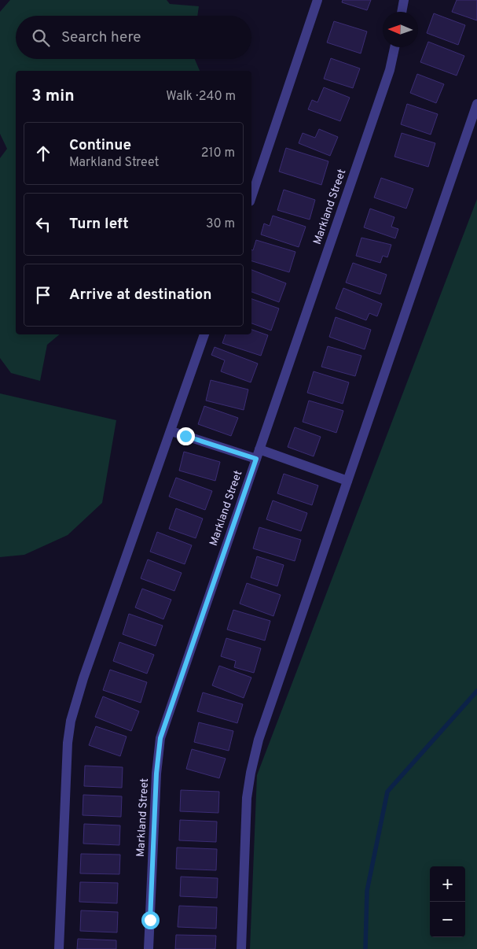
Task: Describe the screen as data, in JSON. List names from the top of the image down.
{
  "streets": {
    "street": ["Markland Street"]
  },
  "north": "left",
  "page": {
    "search": "Search here",
    "heading": ["3 min", "Walk · 240 m"],
    "list": [
      ["Continue", "Markland Street", "210 m"],
      ["Turn left", "30 m"],
      "Arrive at destination"
    ],
    "map_buttons": ["+", "−"]
  }
}
